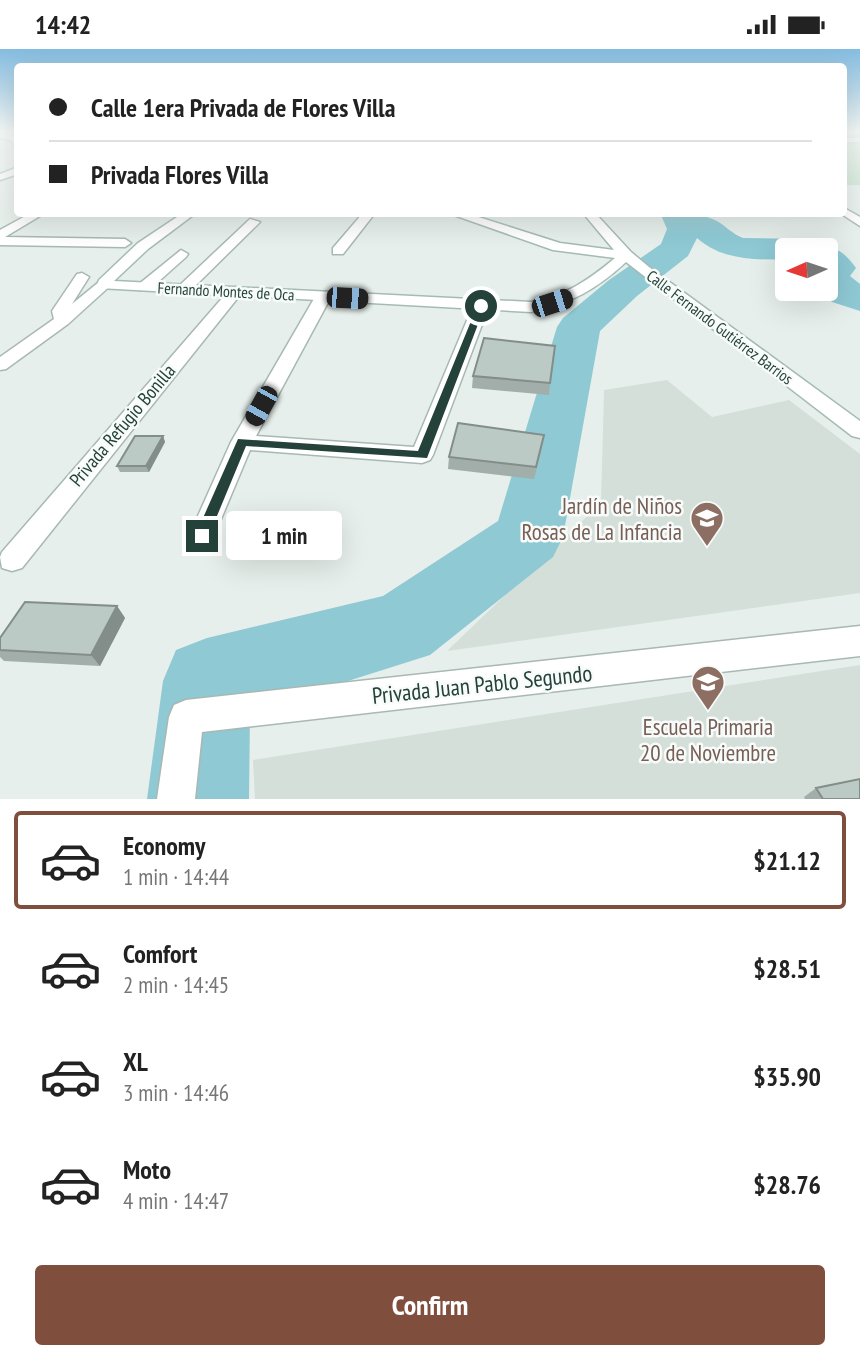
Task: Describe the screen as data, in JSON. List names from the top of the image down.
{
  "streets": {
    "street": [
      "Fernando Montes de Oca",
      "Calle Fernando Gutiérrez Barrios",
      "Privada Refugio Bonilla",
      "Privada Juan Pablo Segundo"
    ]
  },
  "crossings": [
    ["Fernando Montes de Oca", "Calle Fernando Gutiérrez Barrios"],
    ["Fernando Montes de Oca", "Privada Refugio Bonilla"]
  ],
  "places": {
    "school or university": ["Jardín de Niños Rosas de La Infancia", "Escuela Primaria 20 de Noviembre"]
  },
  "north": "left",
  "page": {
    "status": "14:42",
    "banner": ["Calle 1era Privada de Flores Villa", "Privada Flores Villa"],
    "bubble": "1 min",
    "list": [
      {
        "name": "Economy",
        "note": "1 min · 14:44",
        "value": "$21.12"
      },
      {
        "name": "Comfort",
        "note": "2 min · 14:45",
        "value": "$28.51"
      },
      {
        "name": "XL",
        "note": "3 min · 14:46",
        "value": "$35.90"
      },
      {
        "name": "Moto",
        "note": "4 min · 14:47",
        "value": "$28.76"
      }
    ],
    "buttons": "Confirm"
  }
}
